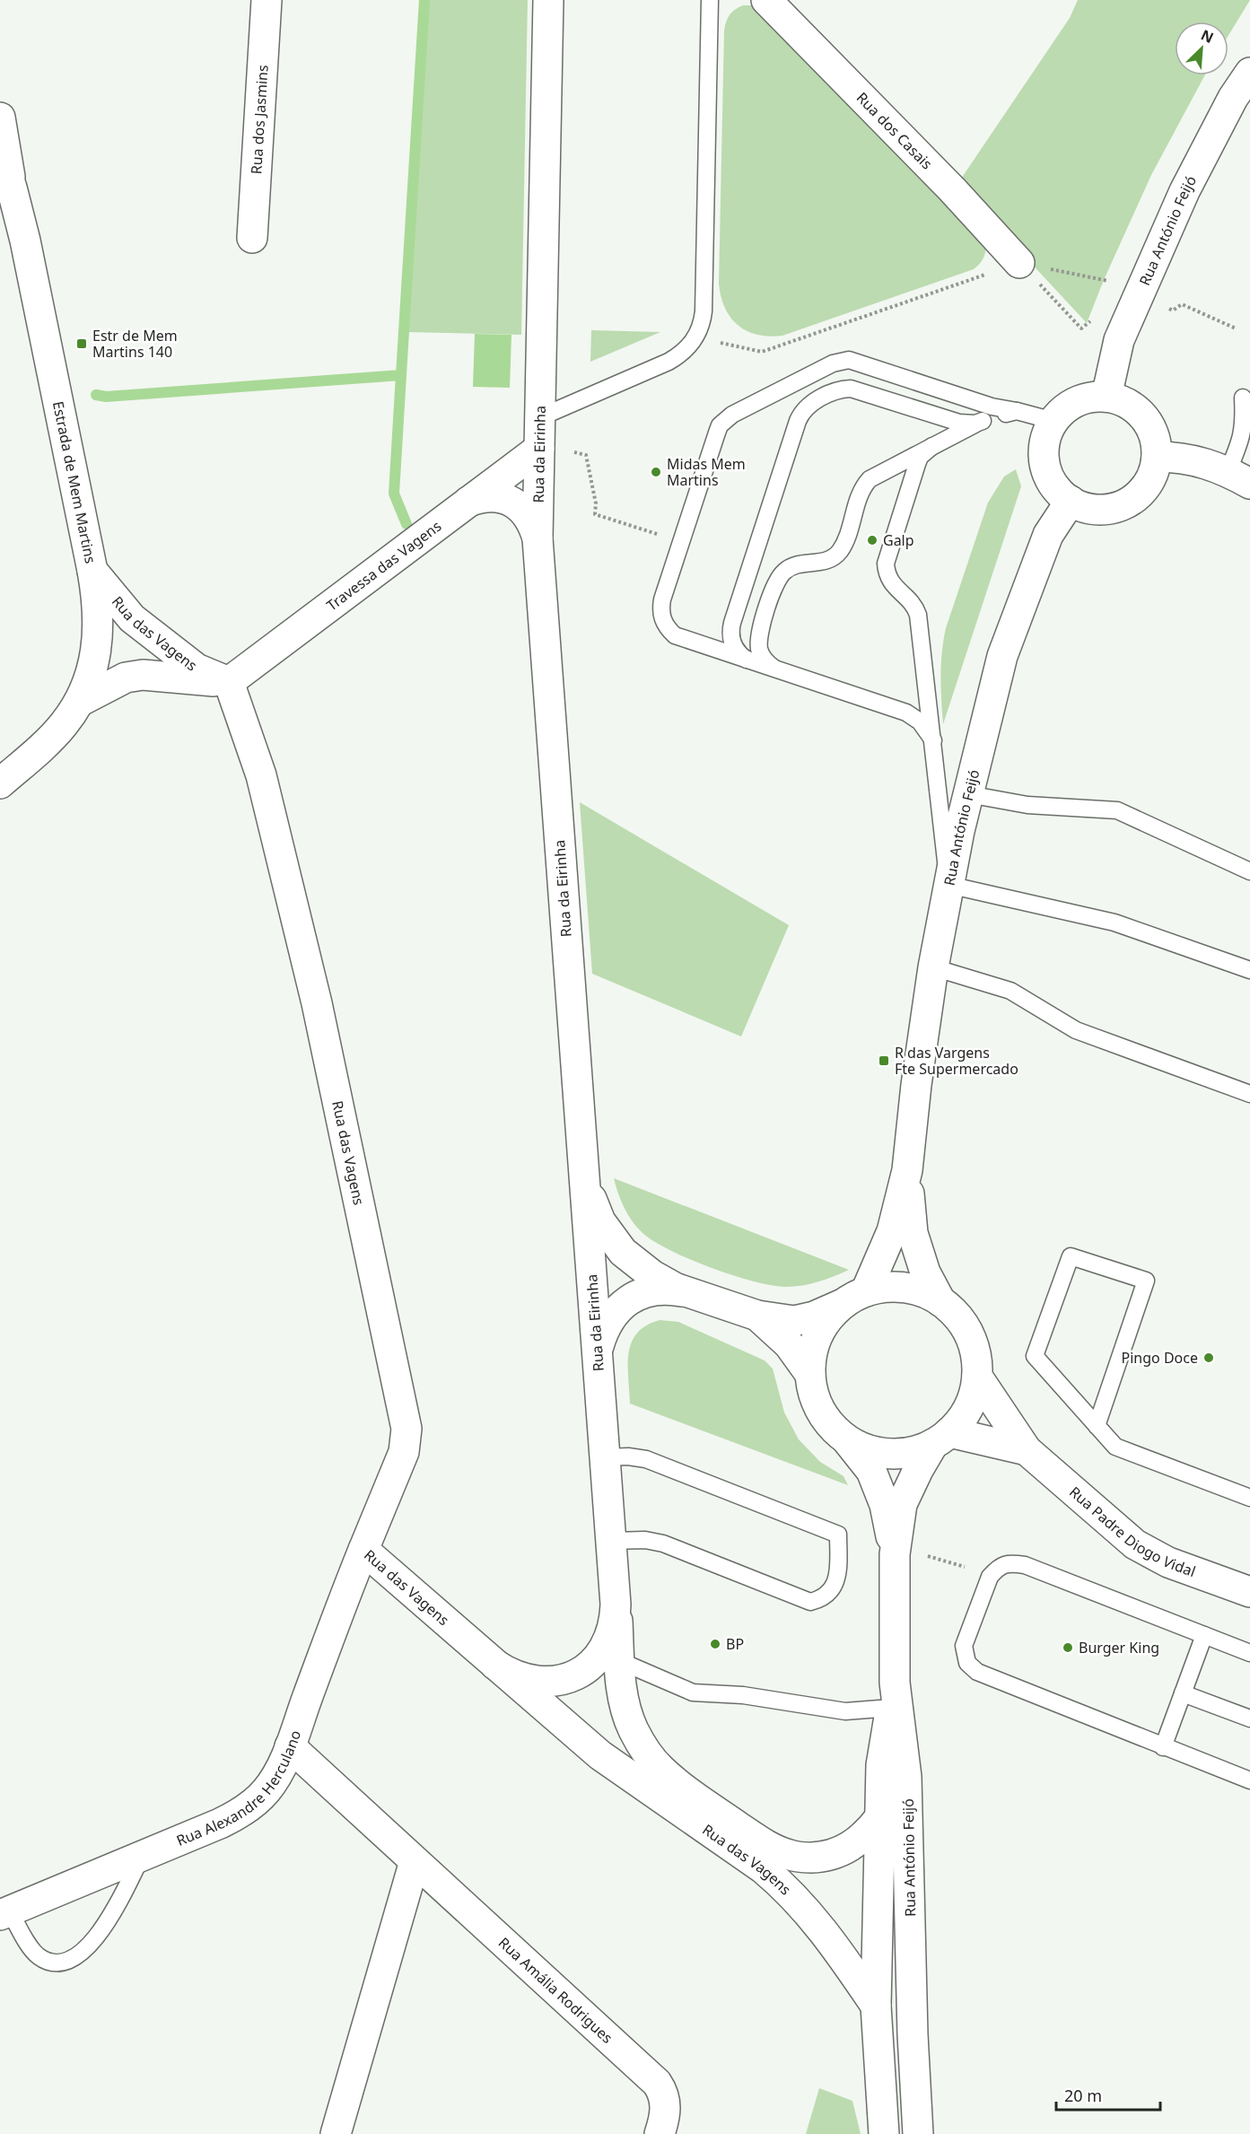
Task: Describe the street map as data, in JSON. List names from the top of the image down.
{
  "streets": {
    "street": [
      "Rua dos Jasmins",
      "Rua dos Casais",
      "Rua António Feijó",
      "Rua da Eirinha",
      "Estrada de Mem Martins",
      "Travessa das Vagens",
      "Rua das Vagens",
      "Rua Padre Diogo Vidal",
      "Rua Alexandre Herculano",
      "Rua Amália Rodrigues"
    ]
  },
  "crossings": [
    ["Rua António Feijó", "Rua das Vagens"],
    ["Rua António Feijó", "Rua Padre Diogo Vidal"],
    ["Rua da Eirinha", "Travessa das Vagens"],
    ["Rua da Eirinha", "Rua das Vagens"],
    ["Estrada de Mem Martins", "Rua das Vagens"],
    ["Travessa das Vagens", "Rua das Vagens"],
    ["Rua das Vagens", "Rua Alexandre Herculano"],
    ["Rua Alexandre Herculano", "Rua Amália Rodrigues"]
  ],
  "places": {
    "transit": ["Estr de Mem Martins 140", "R das Vargens Fte Supermercado"],
    "other": [
      "Midas Mem Martins",
      "Galp",
      "Pingo Doce",
      "BP",
      "Burger King"
    ]
  },
  "scale_bar": "20 m",
  "north": "top right"
}
